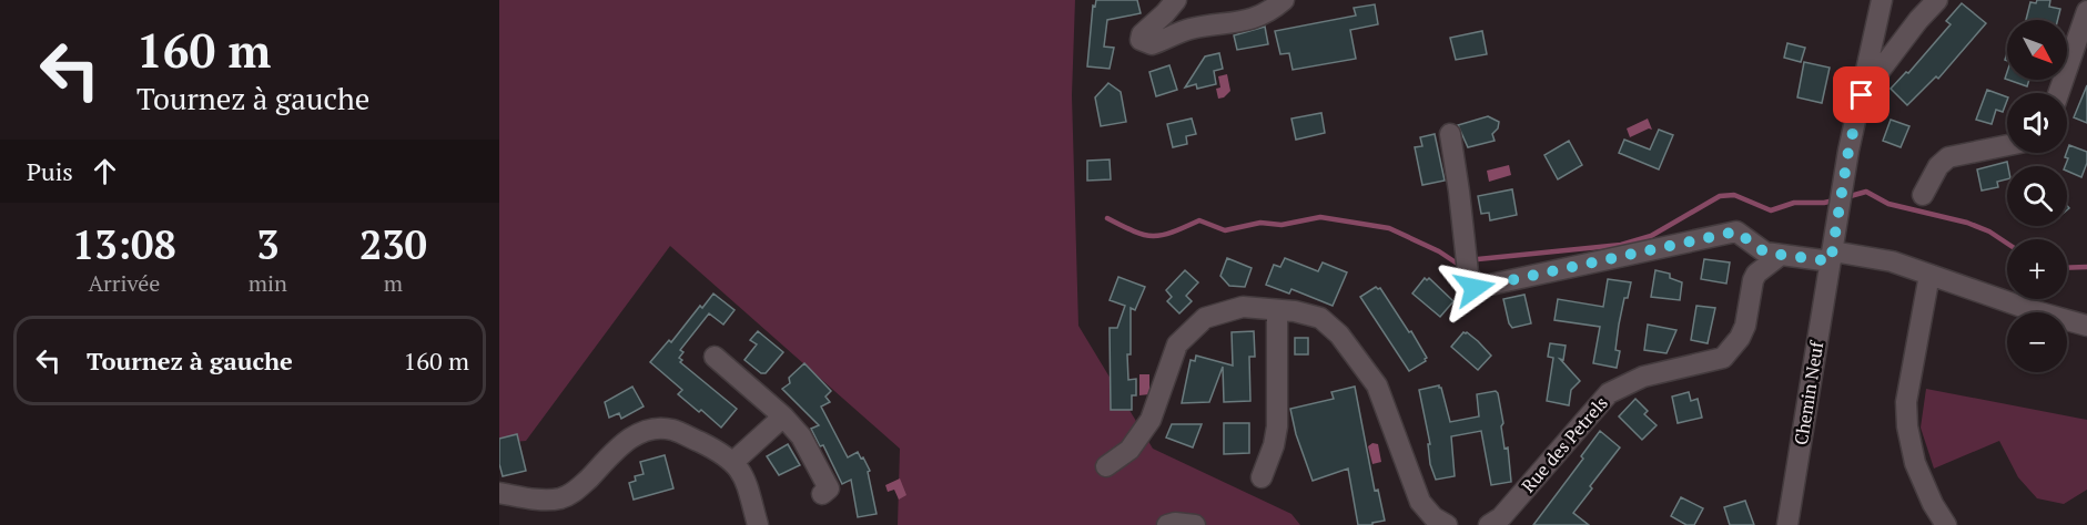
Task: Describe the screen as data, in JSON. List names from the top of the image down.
{
  "streets": {
    "street": ["Chemin Neuf", "Rue des Petrels"]
  },
  "north": "bottom right",
  "page": {
    "turn": ["160 m", "Tournez à gauche"],
    "map_buttons": ["+", "−"],
    "then": "Puis",
    "eta": [
      "13:08",
      "Arrivée",
      "3",
      "min",
      "230",
      "m"
    ],
    "list": [
      {
        "name": "Tournez à gauche",
        "value": "160 m"
      }
    ]
  }
}
